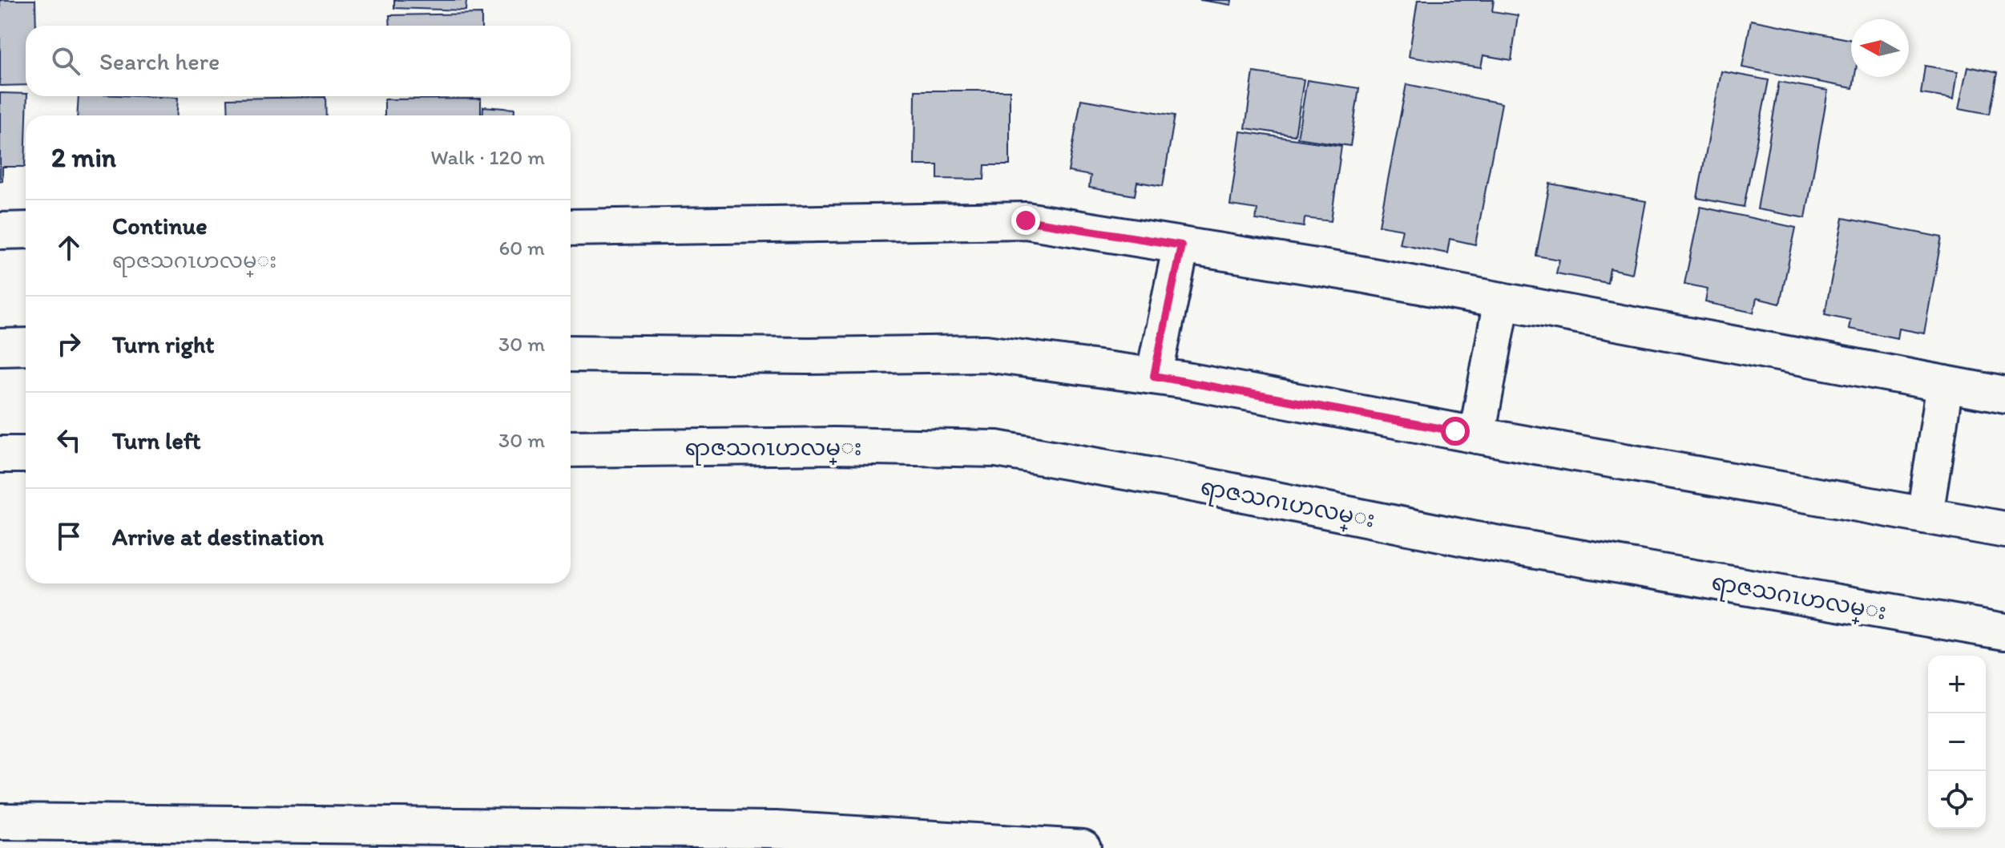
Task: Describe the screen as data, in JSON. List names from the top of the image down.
{
  "streets": {
    "street": ["ရာဇသဂၤဟလမ္း"]
  },
  "north": "left",
  "page": {
    "search": "Search here",
    "heading": ["2 min", "Walk · 120 m"],
    "list": [
      ["Continue", "ရာဇသဂၤဟလမ္း", "60 m"],
      ["Turn right", "30 m"],
      ["Turn left", "30 m"],
      "Arrive at destination"
    ],
    "map_buttons": ["+", "−"]
  }
}
